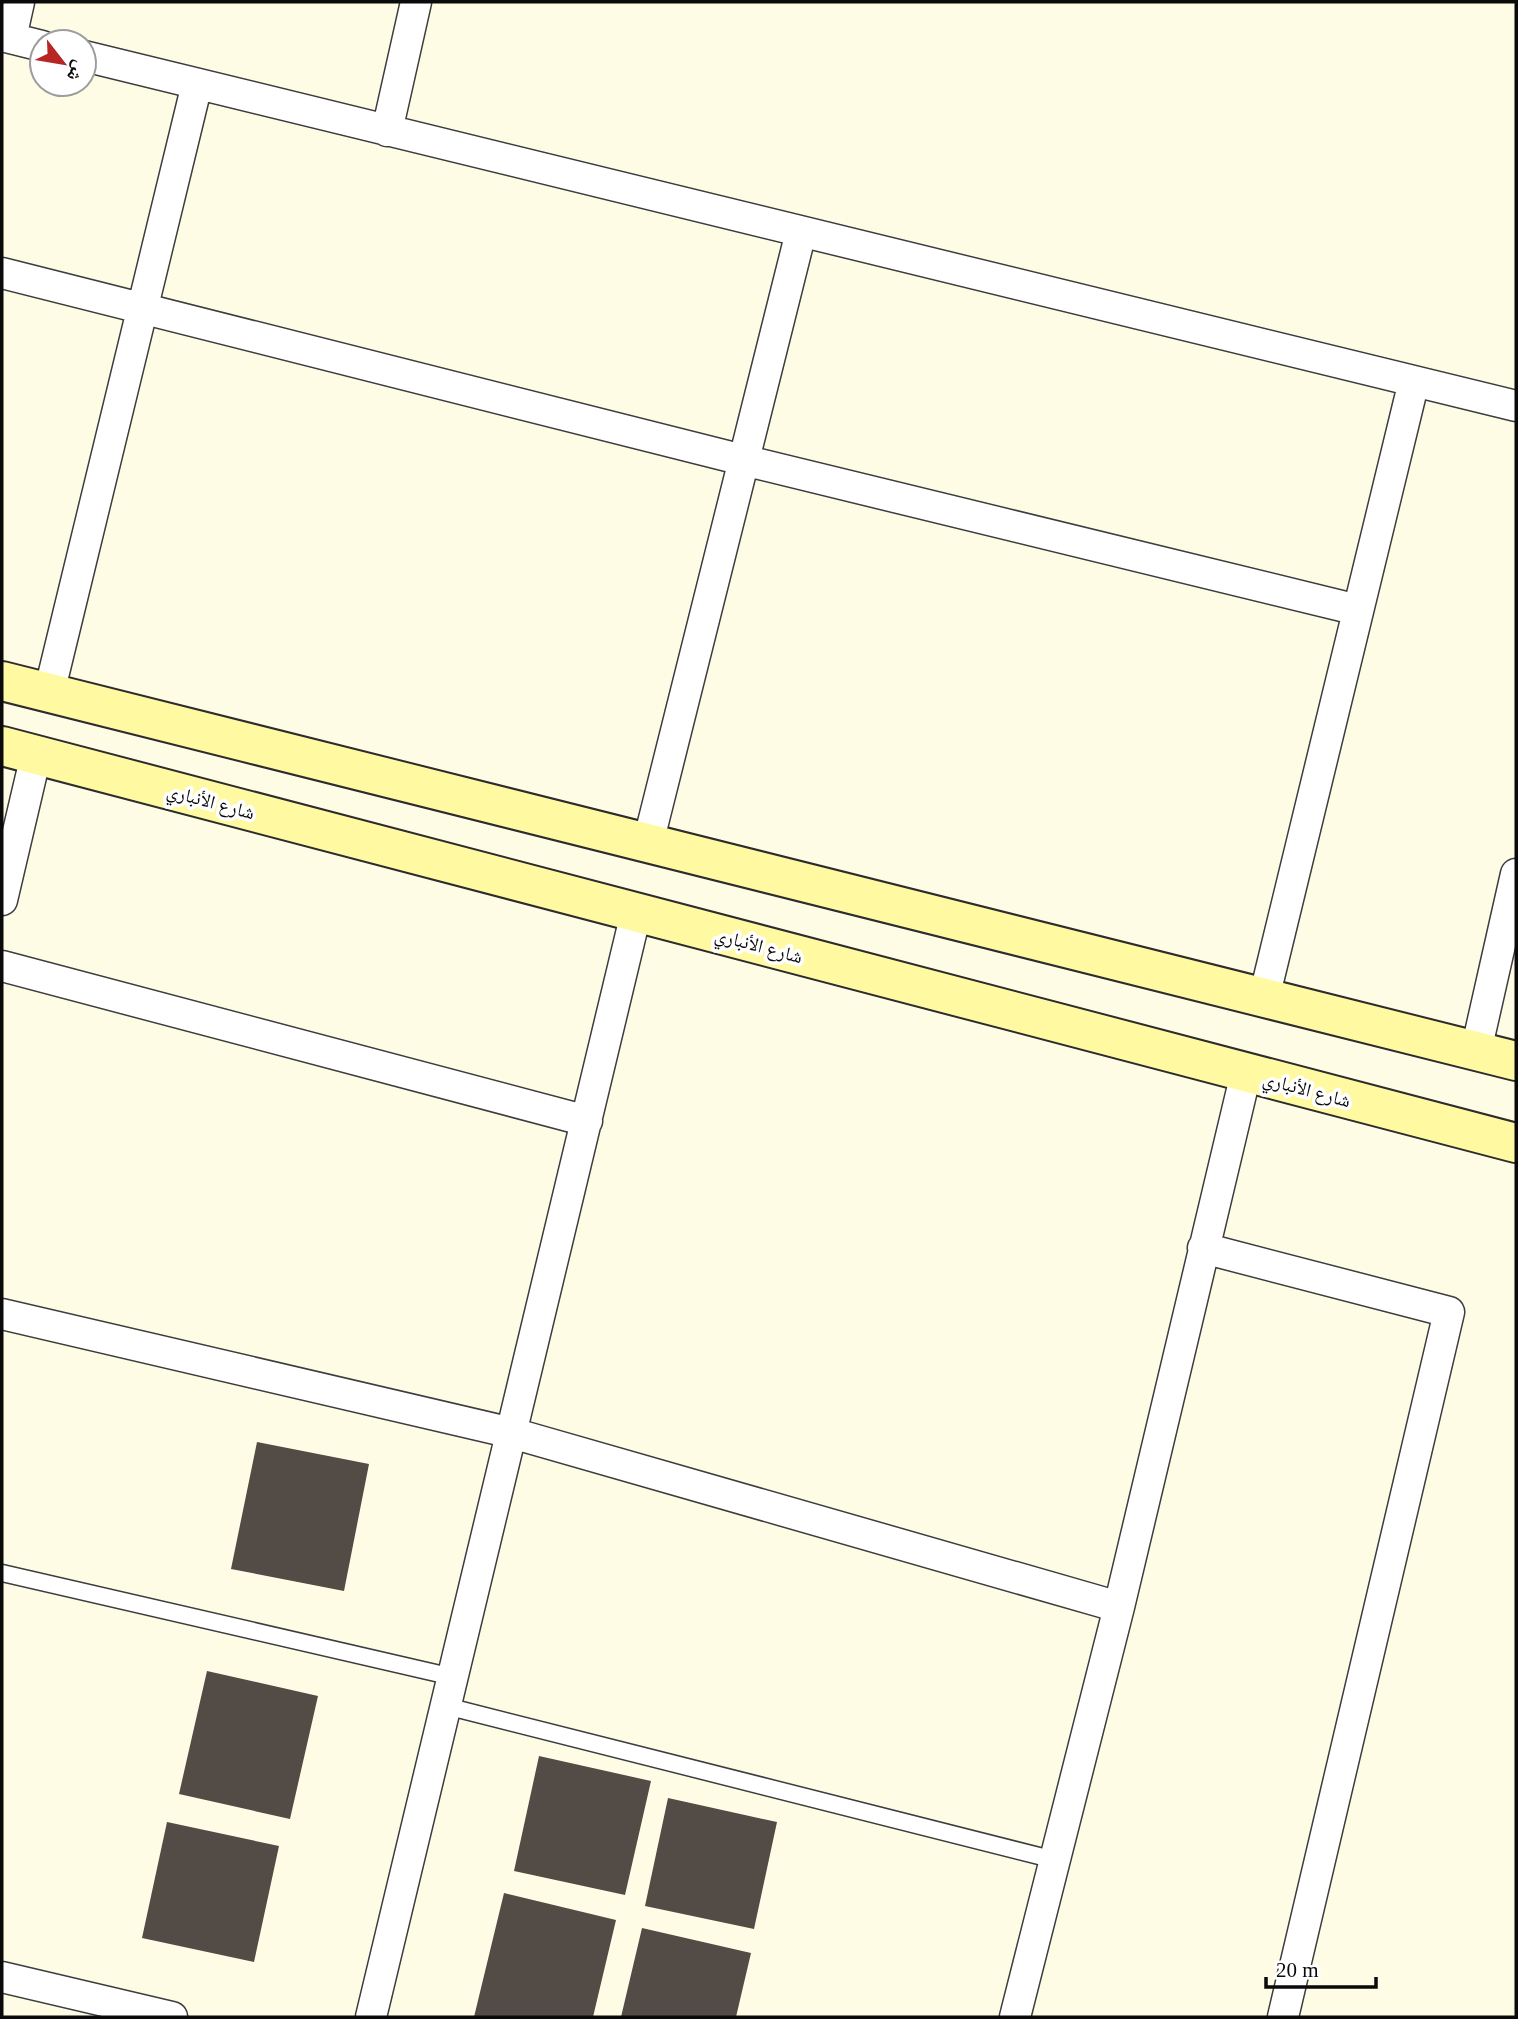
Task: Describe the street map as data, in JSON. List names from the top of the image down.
{
  "streets": {
    "street": ["شارع الأنباري"]
  },
  "scale_bar": "20 m",
  "north": "bottom right"
}
